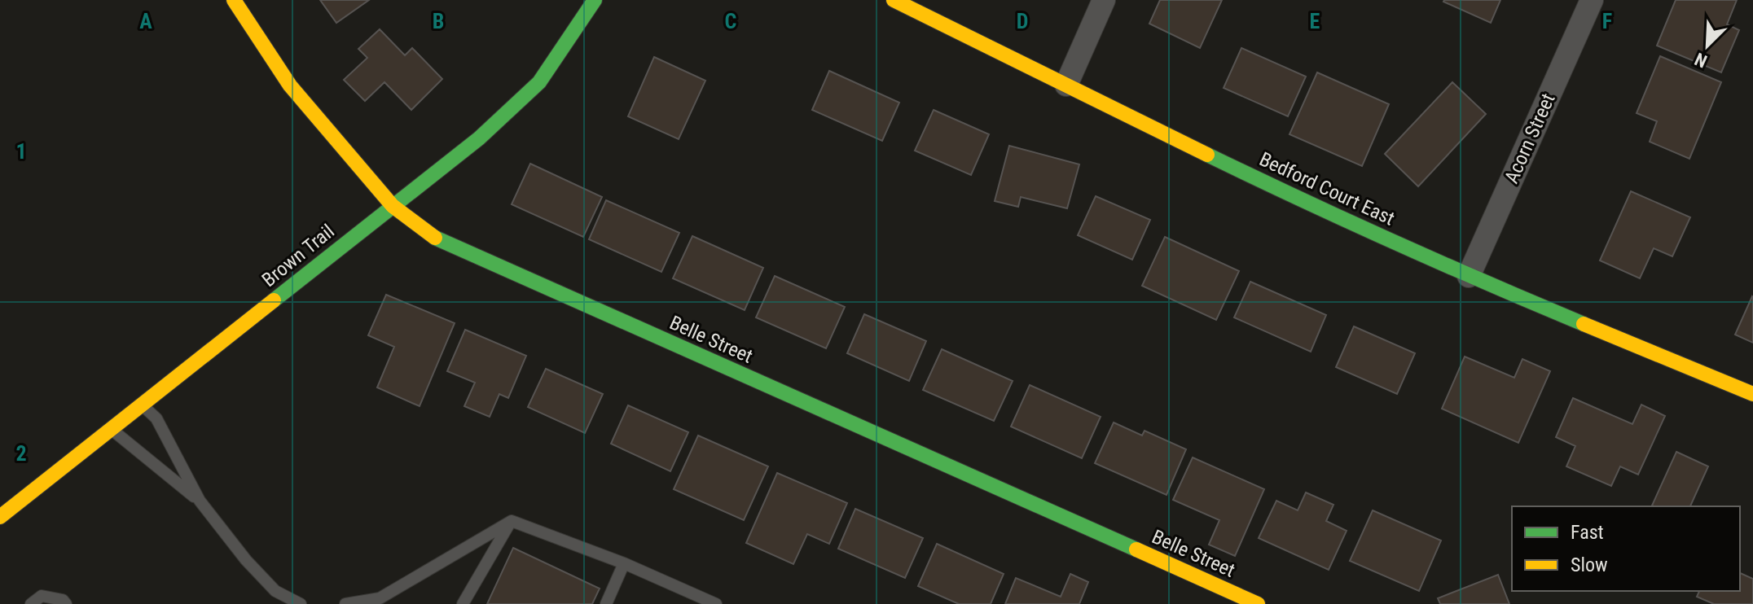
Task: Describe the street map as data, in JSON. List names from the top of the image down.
{
  "streets": {
    "street": [
      "Acorn Street",
      "Bedford Court East",
      "Brown Trail",
      "Belle Street"
    ]
  },
  "crossings": [
    ["Acorn Street", "Bedford Court East"],
    ["Brown Trail", "Belle Street"]
  ],
  "legend": ["Fast", "Slow"],
  "north": "bottom left",
  "grid": {
    "columns": [
      "A",
      "B",
      "C",
      "D",
      "E",
      "F"
    ],
    "rows": ["1", "2"]
  }
}
